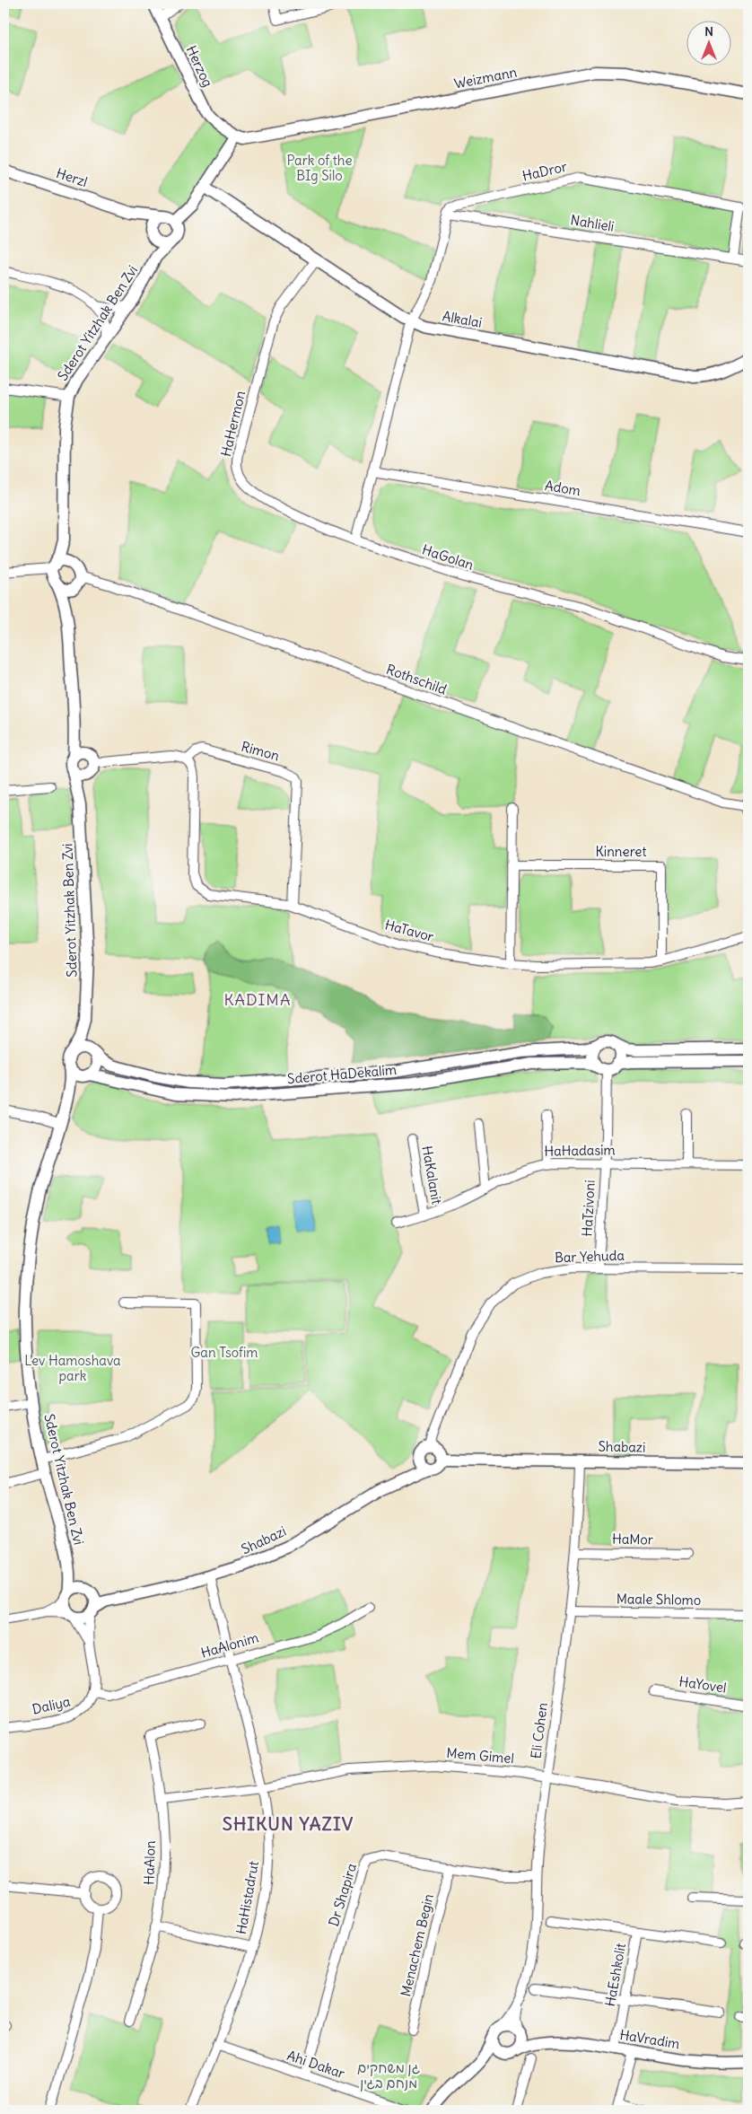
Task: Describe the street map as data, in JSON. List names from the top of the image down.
{
  "streets": {
    "street": [
      "Herzog",
      "Weizmann",
      "HaDror",
      "Herzl",
      "Nahlieli",
      "Alkalai",
      "Sderot Yitzhak Ben Zvi",
      "HaHermon",
      "Adom",
      "HaGolan",
      "Rothschild",
      "Rimon",
      "Kinneret",
      "HaTavor",
      "Sderot HaDekalim",
      "HaHadasim",
      "HaKalanit",
      "HaTzivoni",
      "Bar Yehuda",
      "Shabazi",
      "HaMor",
      "Maale Shlomo",
      "HaAlonim",
      "HaYovel",
      "Daliya",
      "Eli Cohen",
      "Mem Gimel",
      "HaAlon",
      "Dr Shapira",
      "HaHistadrut",
      "Menachem Begin",
      "HaEshkolit",
      "HaVradim",
      "Ahi Dakar"
    ]
  },
  "crossings": [
    ["Herzog", "Weizmann"],
    ["HaDror", "Nahlieli"],
    ["Herzl", "Sderot Yitzhak Ben Zvi"],
    ["Alkalai", "HaHermon"],
    ["Sderot Yitzhak Ben Zvi", "Rothschild"],
    ["Sderot Yitzhak Ben Zvi", "Sderot HaDekalim"],
    ["Sderot Yitzhak Ben Zvi", "Shabazi"],
    ["HaHermon", "HaGolan"],
    ["Rimon", "HaTavor"],
    ["Kinneret", "HaTavor"],
    ["Sderot HaDekalim", "HaTzivoni"],
    ["HaHadasim", "HaKalanit"],
    ["HaHadasim", "HaTzivoni"],
    ["HaTzivoni", "Bar Yehuda"],
    ["Bar Yehuda", "Shabazi"],
    ["Shabazi", "Eli Cohen"],
    ["Shabazi", "HaHistadrut"],
    ["HaMor", "Eli Cohen"],
    ["Maale Shlomo", "Eli Cohen"],
    ["HaAlonim", "Daliya"],
    ["HaAlonim", "HaHistadrut"],
    ["Eli Cohen", "Mem Gimel"],
    ["Eli Cohen", "Dr Shapira"],
    ["Eli Cohen", "HaVradim"],
    ["Mem Gimel", "HaHistadrut"],
    ["Dr Shapira", "Menachem Begin"],
    ["Dr Shapira", "Ahi Dakar"],
    ["HaHistadrut", "Ahi Dakar"],
    ["HaEshkolit", "HaVradim"]
  ],
  "districts": ["KADIMA", "SHIKUN YAZIV"],
  "parks": [
    "Park of the BIg Silo",
    "Gan Tsofim",
    "Lev Hamoshava park",
    "גן משחקים מנחם בגין"
  ],
  "north": "top"
}
